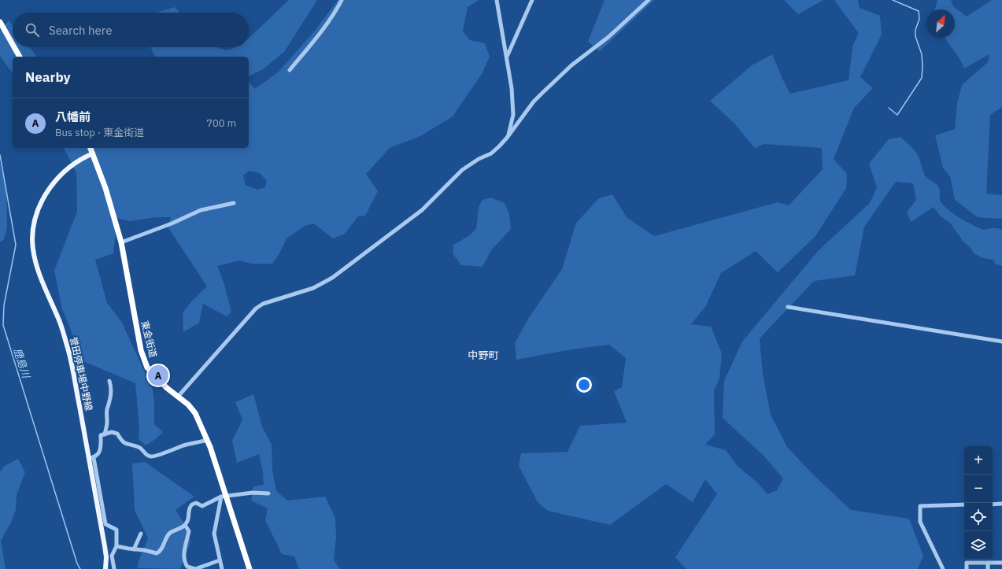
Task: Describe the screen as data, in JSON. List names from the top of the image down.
{
  "streets": {
    "highway": ["東金街道"],
    "main road": ["誉田停車場中野線"]
  },
  "crossings": [
    ["東金街道", "誉田停車場中野線"]
  ],
  "districts": ["中野町"],
  "water": ["鹿島川"],
  "north": "top right",
  "page": {
    "search": "Search here",
    "heading": "Nearby",
    "list": [
      {
        "mark": "A",
        "name": "八幡前",
        "note": "Bus stop · 東金街道",
        "value": "700 m"
      }
    ],
    "pins": "A",
    "map_buttons": ["+", "−"]
  }
}
